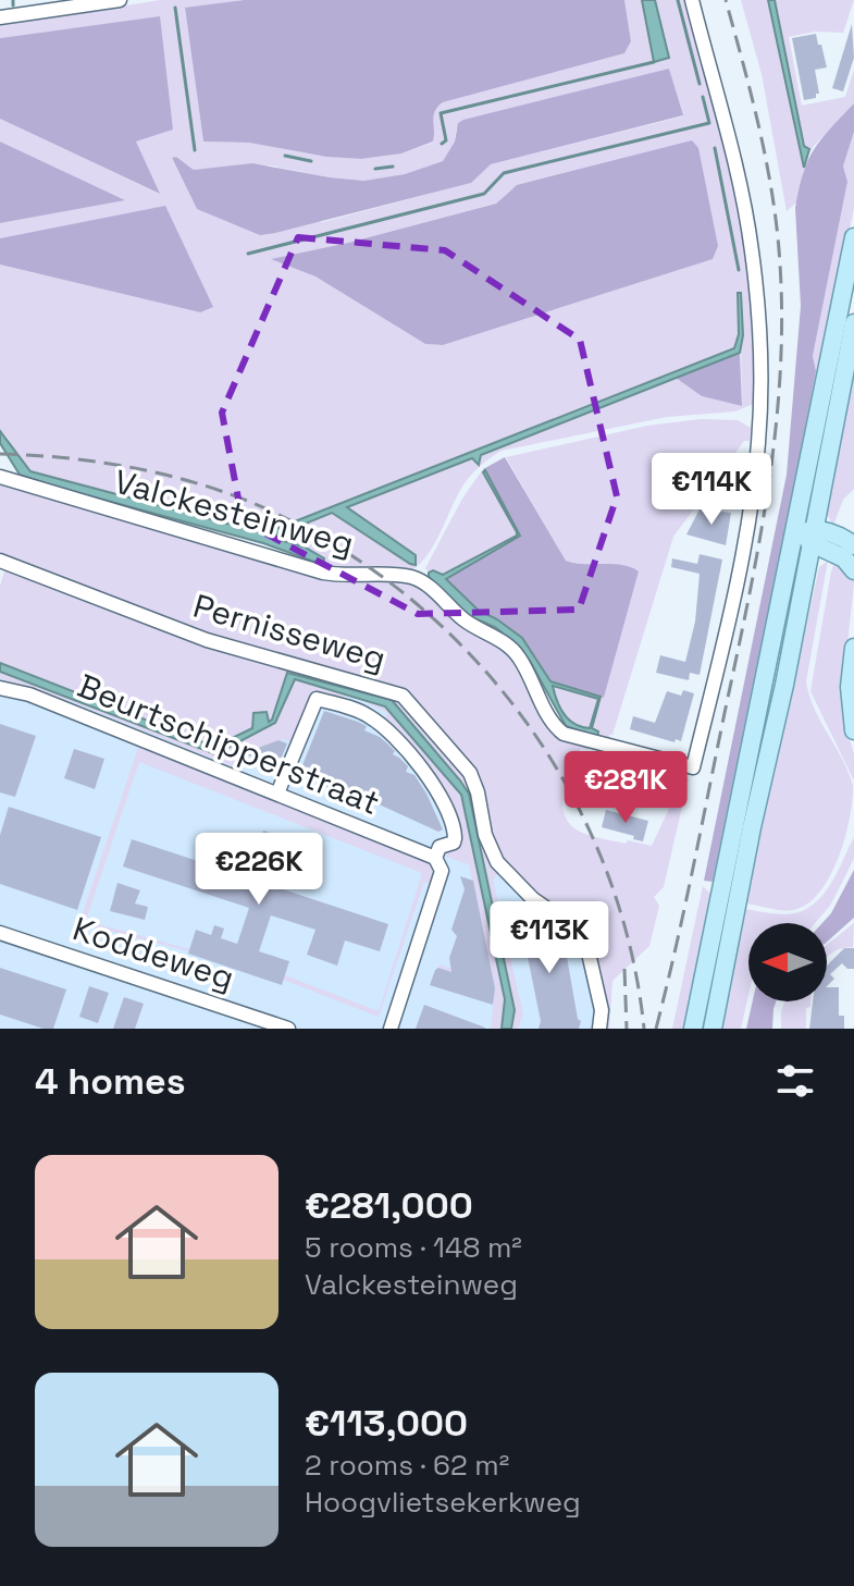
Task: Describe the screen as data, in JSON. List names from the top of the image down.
{
  "streets": {
    "street": [
      "Valckesteinweg",
      "Pernisseweg",
      "Beurtschipperstraat",
      "Koddeweg"
    ]
  },
  "north": "left",
  "page": {
    "price": [
      "€114K",
      "€281K",
      "€226K",
      "€113K"
    ],
    "heading": "4 homes",
    "list": [
      {
        "name": "€281,000",
        "note": "5 rooms · 148 m² · Valckesteinweg"
      },
      {
        "name": "€113,000",
        "note": "2 rooms · 62 m² · Hoogvlietsekerkweg"
      }
    ]
  }
}
